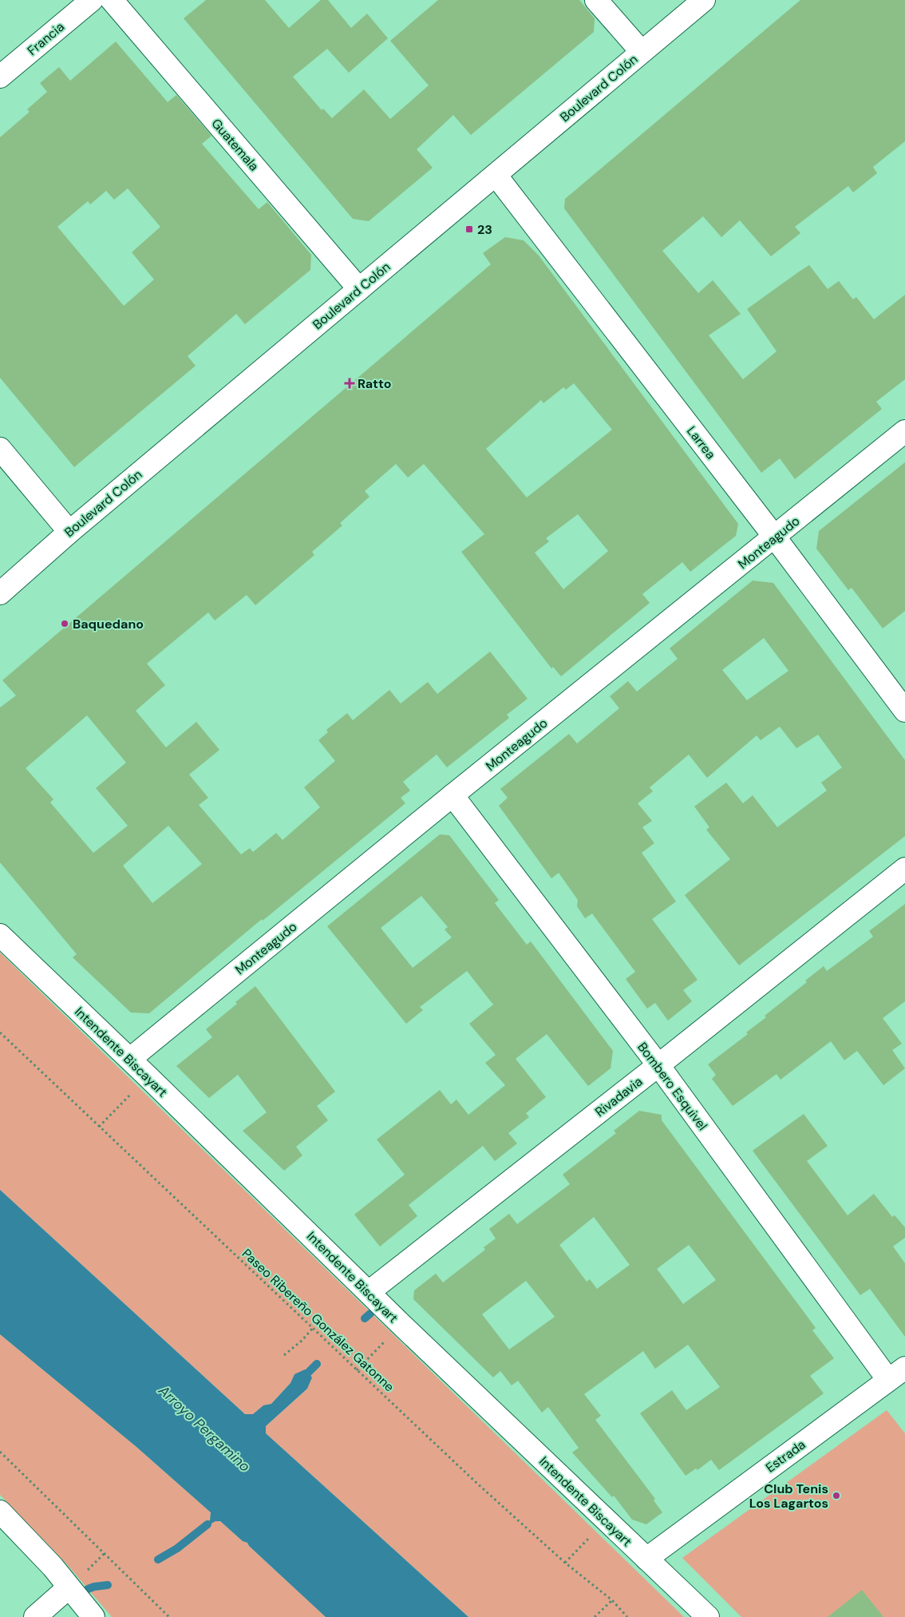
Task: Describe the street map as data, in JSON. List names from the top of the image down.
{
  "streets": {
    "street": [
      "Francia",
      "Boulevard Colón",
      "Guatemala",
      "Larrea",
      "Monteagudo",
      "Intendente Biscayart",
      "Bombero Esquivel",
      "Rivadavia",
      "Estrada"
    ],
    "path": ["Paseo Ribereño González Gatonne"]
  },
  "crossings": [
    ["Boulevard Colón", "Guatemala"],
    ["Boulevard Colón", "Larrea"],
    ["Larrea", "Monteagudo"],
    ["Monteagudo", "Intendente Biscayart"],
    ["Monteagudo", "Bombero Esquivel"],
    ["Intendente Biscayart", "Rivadavia"],
    ["Intendente Biscayart", "Estrada"],
    ["Bombero Esquivel", "Rivadavia"],
    ["Bombero Esquivel", "Estrada"]
  ],
  "water": ["Arroyo Pergamino"],
  "places": {
    "transit": ["23"],
    "health": ["Ratto"],
    "other": ["Baquedano", "Club Tenis Los Lagartos"]
  }
}
